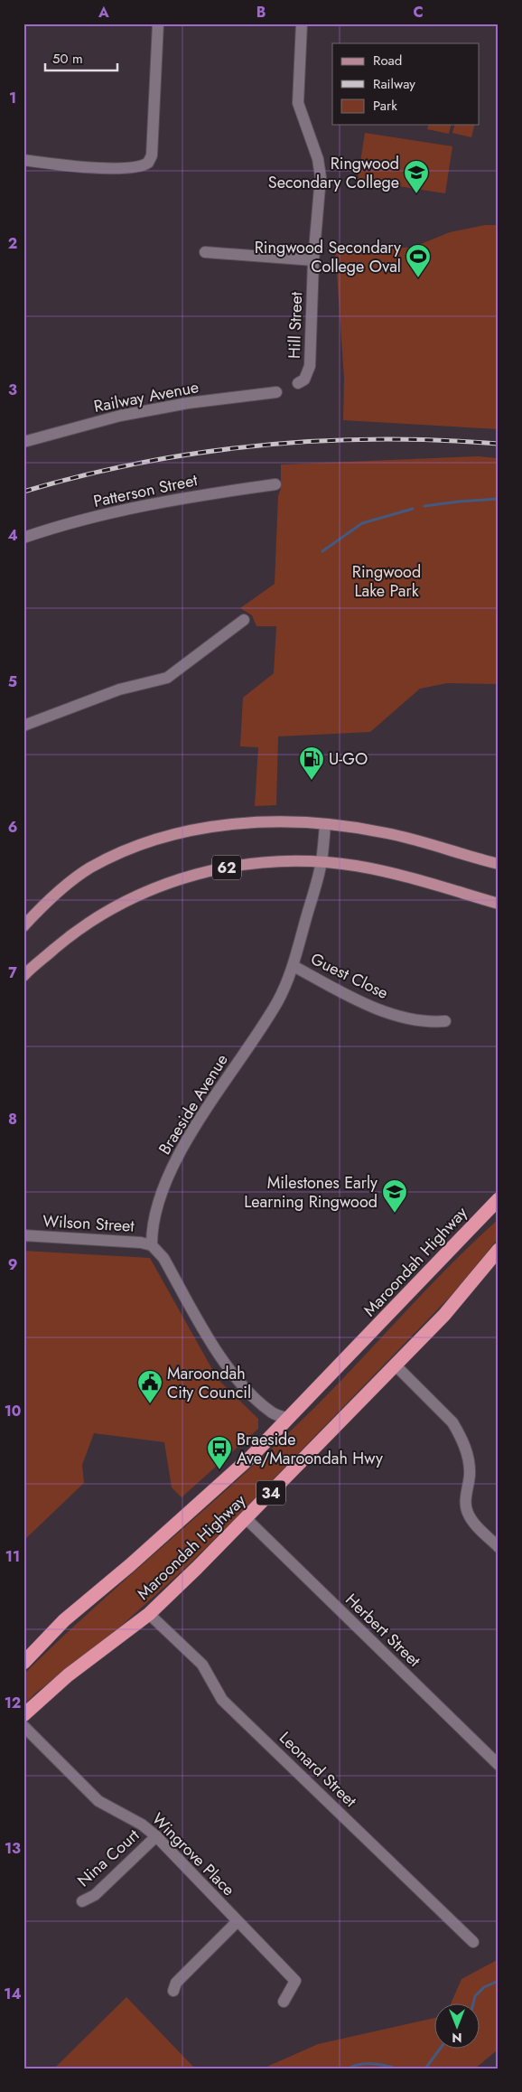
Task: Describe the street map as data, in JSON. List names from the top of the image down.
{
  "streets": {
    "highway": ["Maroondah Highway", "34"],
    "main road": ["62"],
    "street": [
      "Hill Street",
      "Railway Avenue",
      "Patterson Street",
      "Guest Close",
      "Braeside Avenue",
      "Wilson Street",
      "Herbert Street",
      "Leonard Street",
      "Wingrove Place",
      "Nina Court"
    ]
  },
  "crossings": [
    ["62", "Braeside Avenue"],
    ["Guest Close", "Braeside Avenue"],
    ["Braeside Avenue", "Wilson Street"],
    ["Maroondah Highway", "Herbert Street"],
    ["Maroondah Highway", "Leonard Street"],
    ["Wingrove Place", "Nina Court"]
  ],
  "parks": ["Ringwood Lake Park"],
  "places": {
    "school or university": ["Ringwood Secondary College", "Milestones Early Learning Ringwood"],
    "sports": ["Ringwood Secondary College Oval"],
    "fuel station": ["U-GO"],
    "public building": ["Maroondah City Council"],
    "bus stop": ["Braeside Ave/Maroondah Hwy"]
  },
  "legend": ["Road", "Railway", "Park"],
  "scale_bar": "50 m",
  "north": "bottom",
  "grid": {
    "columns": ["A", "B", "C"],
    "rows": [
      "1",
      "2",
      "3",
      "4",
      "5",
      "6",
      "7",
      "8",
      "9",
      "10",
      "11",
      "12",
      "13",
      "14"
    ]
  }
}
